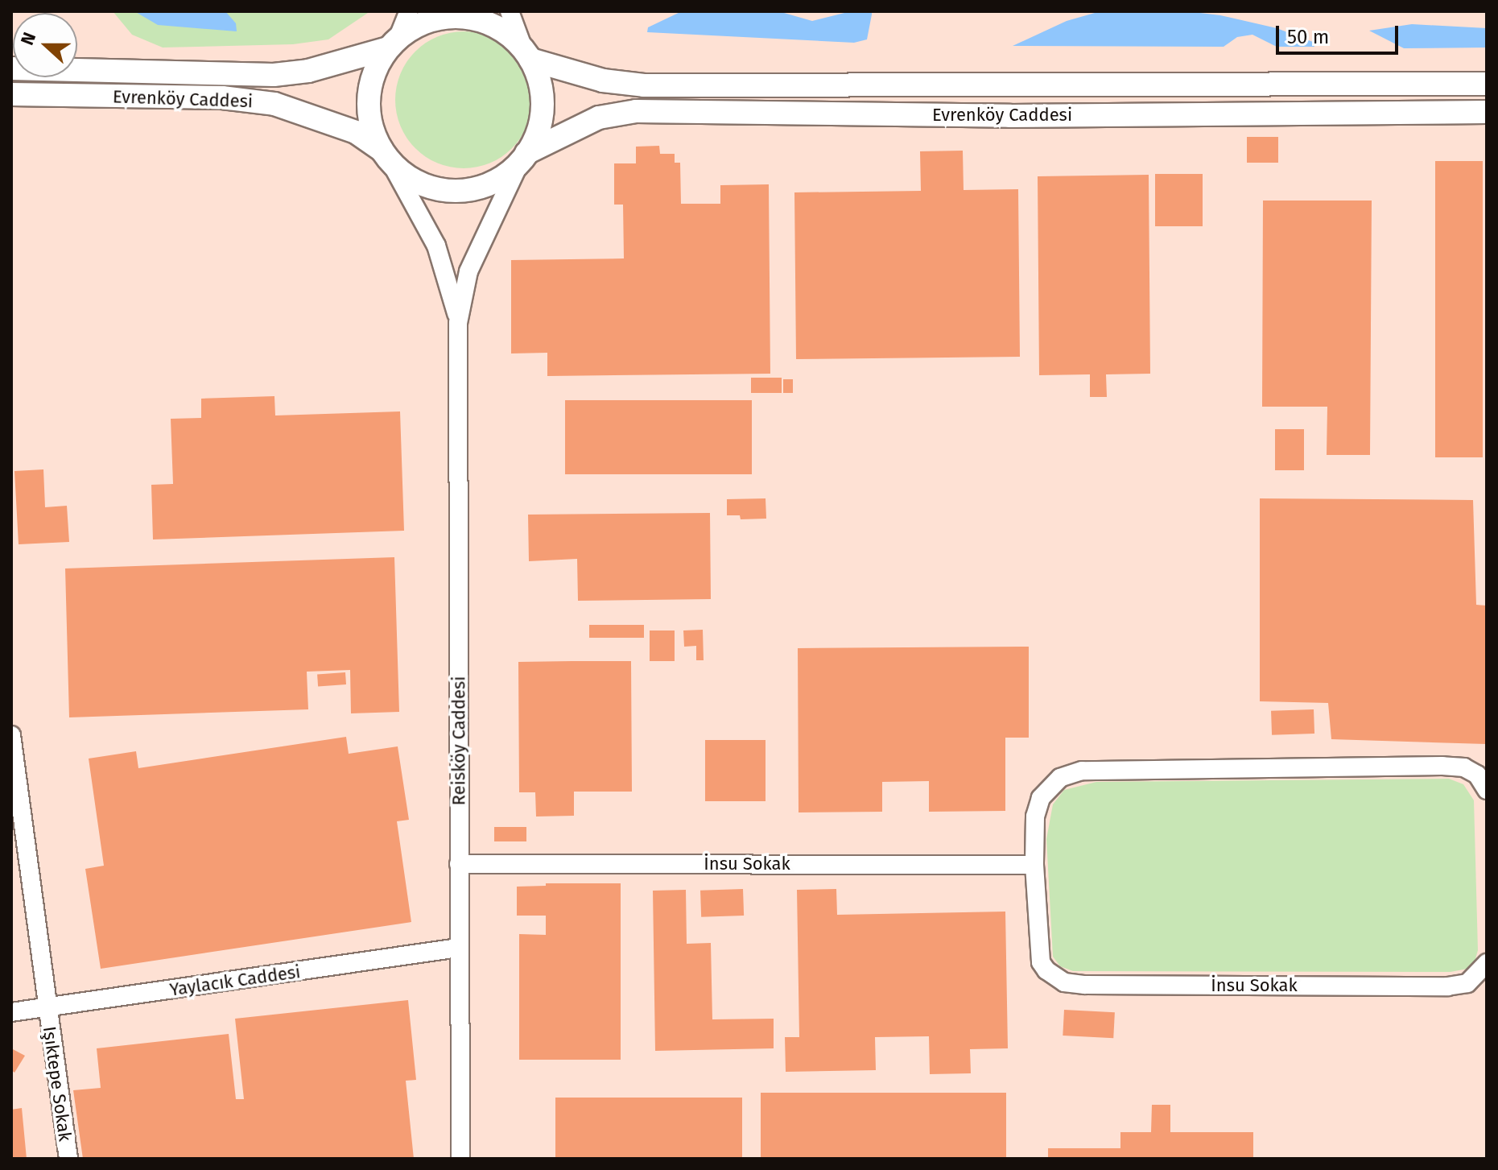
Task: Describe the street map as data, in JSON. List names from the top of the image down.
{
  "streets": {
    "main road": ["Evrenköy Caddesi"],
    "street": [
      "Reisköy Caddesi",
      "İnsu Sokak",
      "Yaylacık Caddesi",
      "Işıktepe Sokak"
    ]
  },
  "crossings": [
    ["Evrenköy Caddesi", "Reisköy Caddesi"],
    ["Reisköy Caddesi", "İnsu Sokak"],
    ["Reisköy Caddesi", "Yaylacık Caddesi"],
    ["Yaylacık Caddesi", "Işıktepe Sokak"]
  ],
  "scale_bar": "50 m",
  "north": "left"
}
